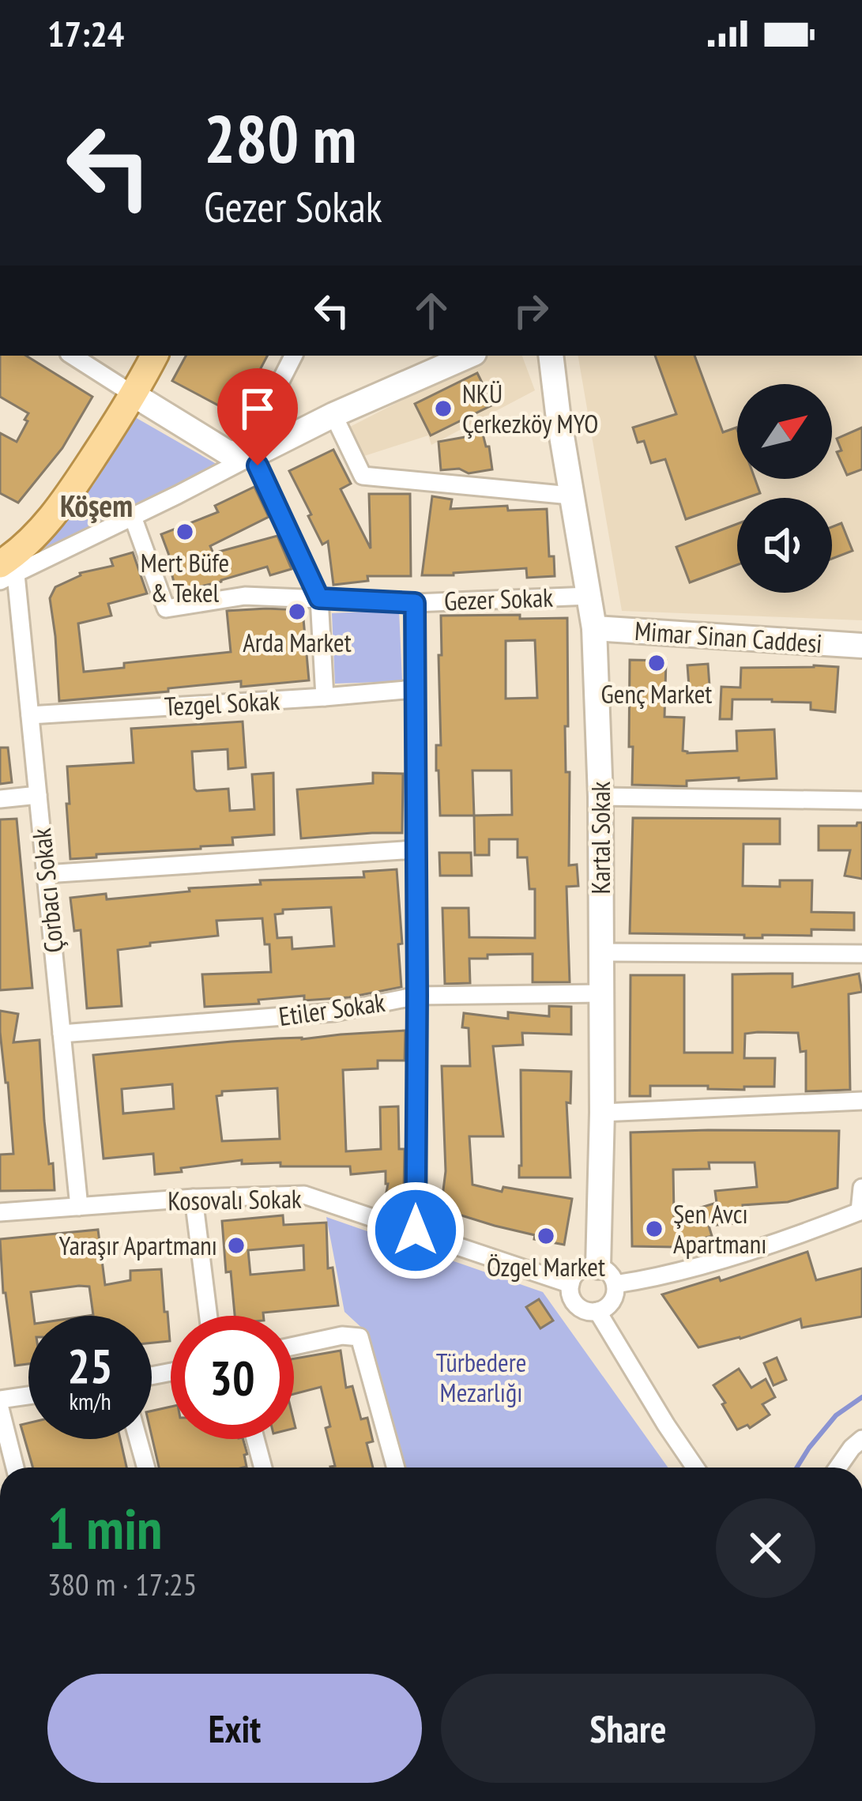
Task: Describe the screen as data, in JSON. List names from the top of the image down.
{
  "streets": {
    "street": [
      "Gezer Sokak",
      "Mimar Sinan Caddesi",
      "Tezgel Sokak",
      "Kartal Sokak",
      "Çorbacı Sokak",
      "Etiler Sokak",
      "Kosovalı Sokak"
    ]
  },
  "crossings": [
    ["Gezer Sokak", "Kartal Sokak"],
    ["Mimar Sinan Caddesi", "Kartal Sokak"],
    ["Tezgel Sokak", "Çorbacı Sokak"],
    ["Kartal Sokak", "Etiler Sokak"],
    ["Kartal Sokak", "Kosovalı Sokak"],
    ["Çorbacı Sokak", "Etiler Sokak"],
    ["Çorbacı Sokak", "Kosovalı Sokak"]
  ],
  "districts": ["Köşem"],
  "parks": ["Türbedere Mezarlığı"],
  "places": [
    "NKÜ Çerkezköy MYO",
    "Mert Büfe & Tekel",
    "Arda Market",
    "Genç Market",
    "Şen Avcı Apartmanı",
    "Özgel Market",
    "Yaraşır Apartmanı"
  ],
  "north": "top right",
  "page": {
    "status": "17:24",
    "turn": ["280 m", "Gezer Sokak"],
    "speed": "25 km/h",
    "limit": "30",
    "heading": ["1 min", "380 m · 17:25"],
    "buttons": ["Exit", "Share"]
  }
}
